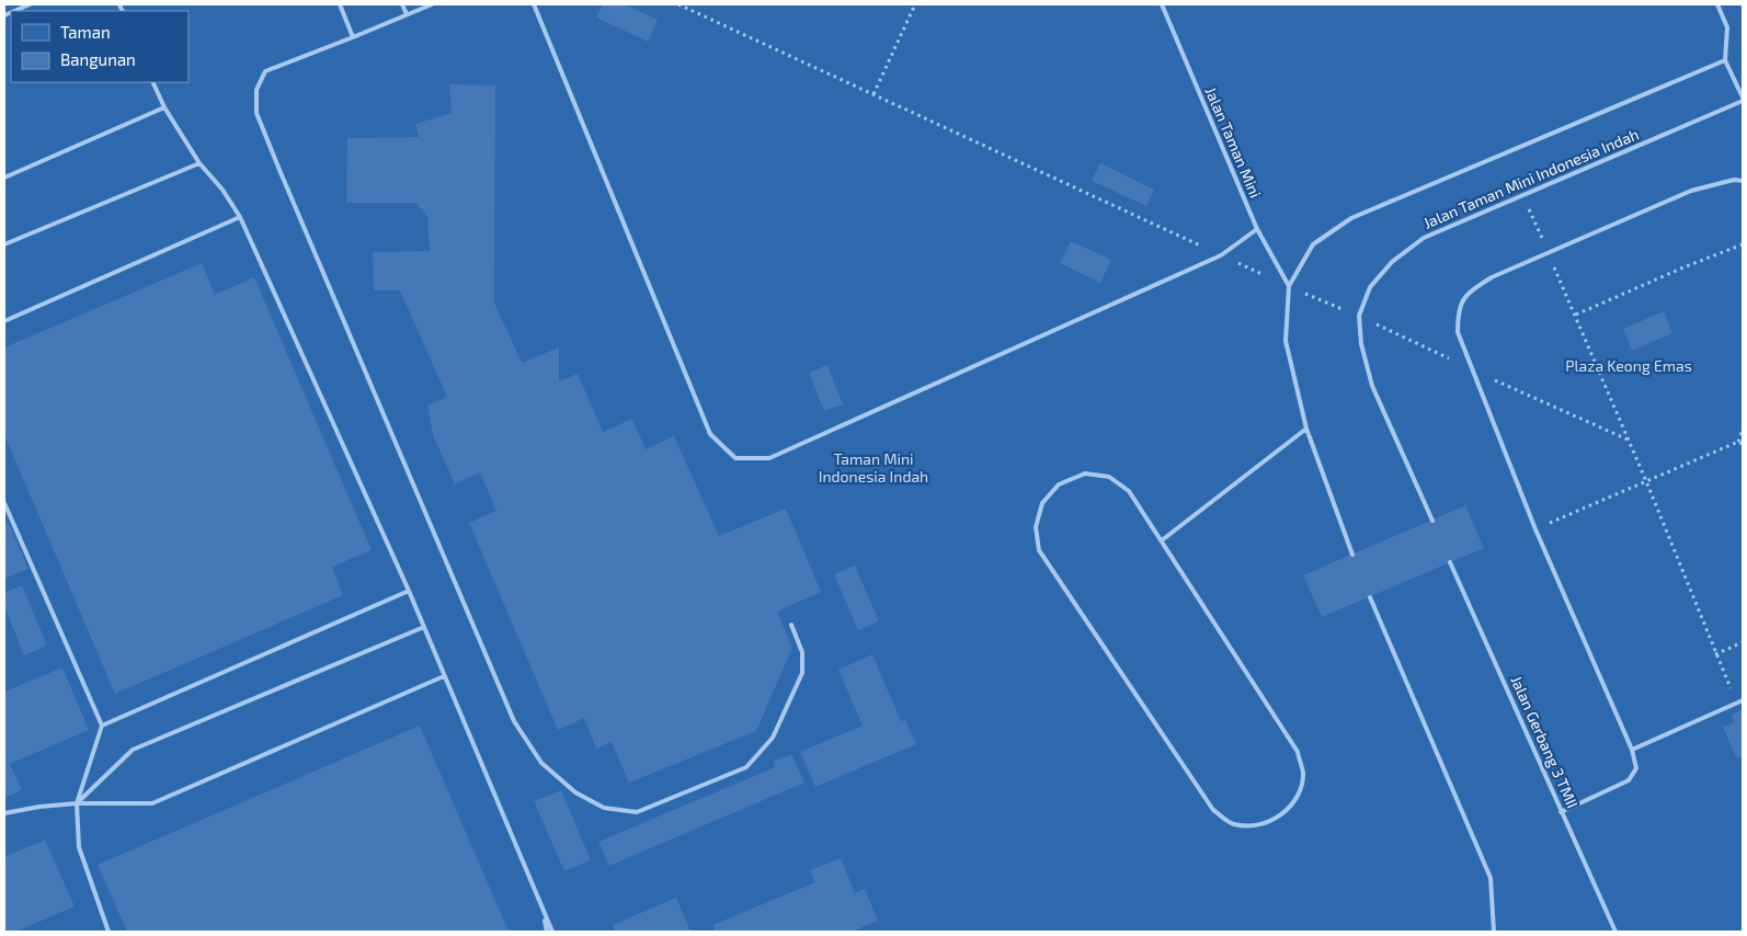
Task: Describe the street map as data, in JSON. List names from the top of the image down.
{
  "streets": {
    "lane": ["Jalan Taman Mini", "Jalan Taman Mini Indonesia Indah", "Jalan Gerbang 3 TMII"]
  },
  "parks": ["Plaza Keong Emas", "Taman Mini Indonesia Indah"],
  "legend": ["Taman", "Bangunan"]
}
